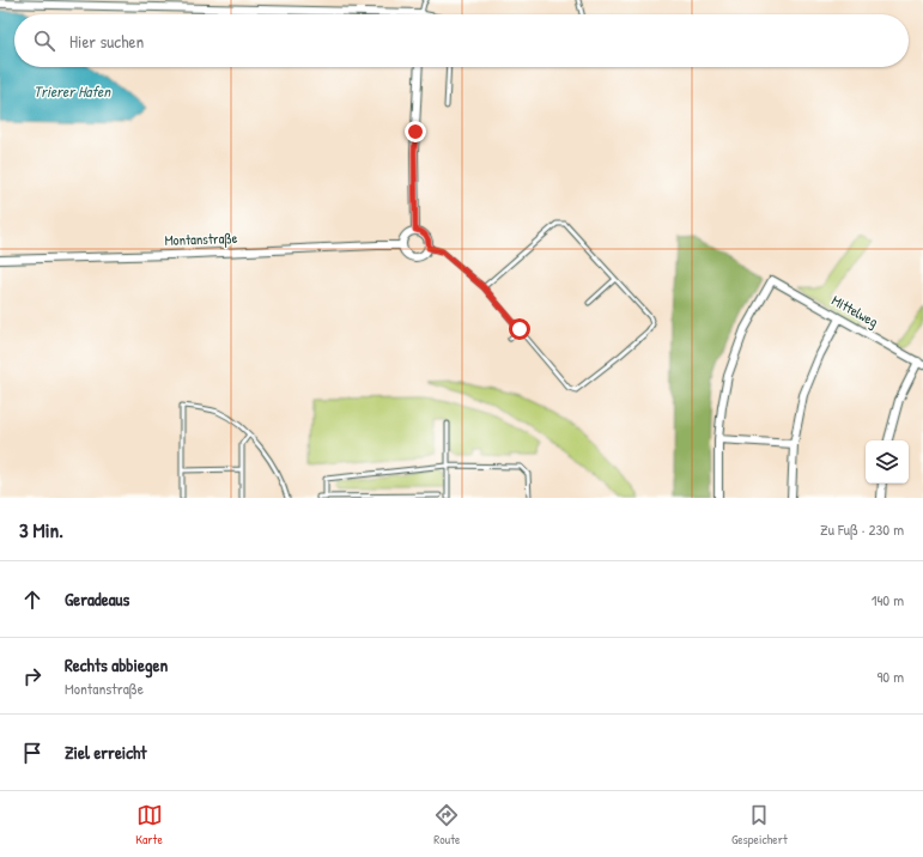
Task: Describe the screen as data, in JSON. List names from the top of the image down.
{
  "streets": {
    "street": ["Montanstraße", "Mittelweg"]
  },
  "water": ["Trierer Hafen"],
  "page": {
    "search": "Hier suchen",
    "heading": ["3 Min.", "Zu Fuß · 230 m"],
    "list": [
      ["Geradeaus", "140 m"],
      ["Rechts abbiegen", "Montanstraße", "90 m"],
      "Ziel erreicht"
    ],
    "nav": ["Karte", "Route", "Gespeichert"]
  }
}
